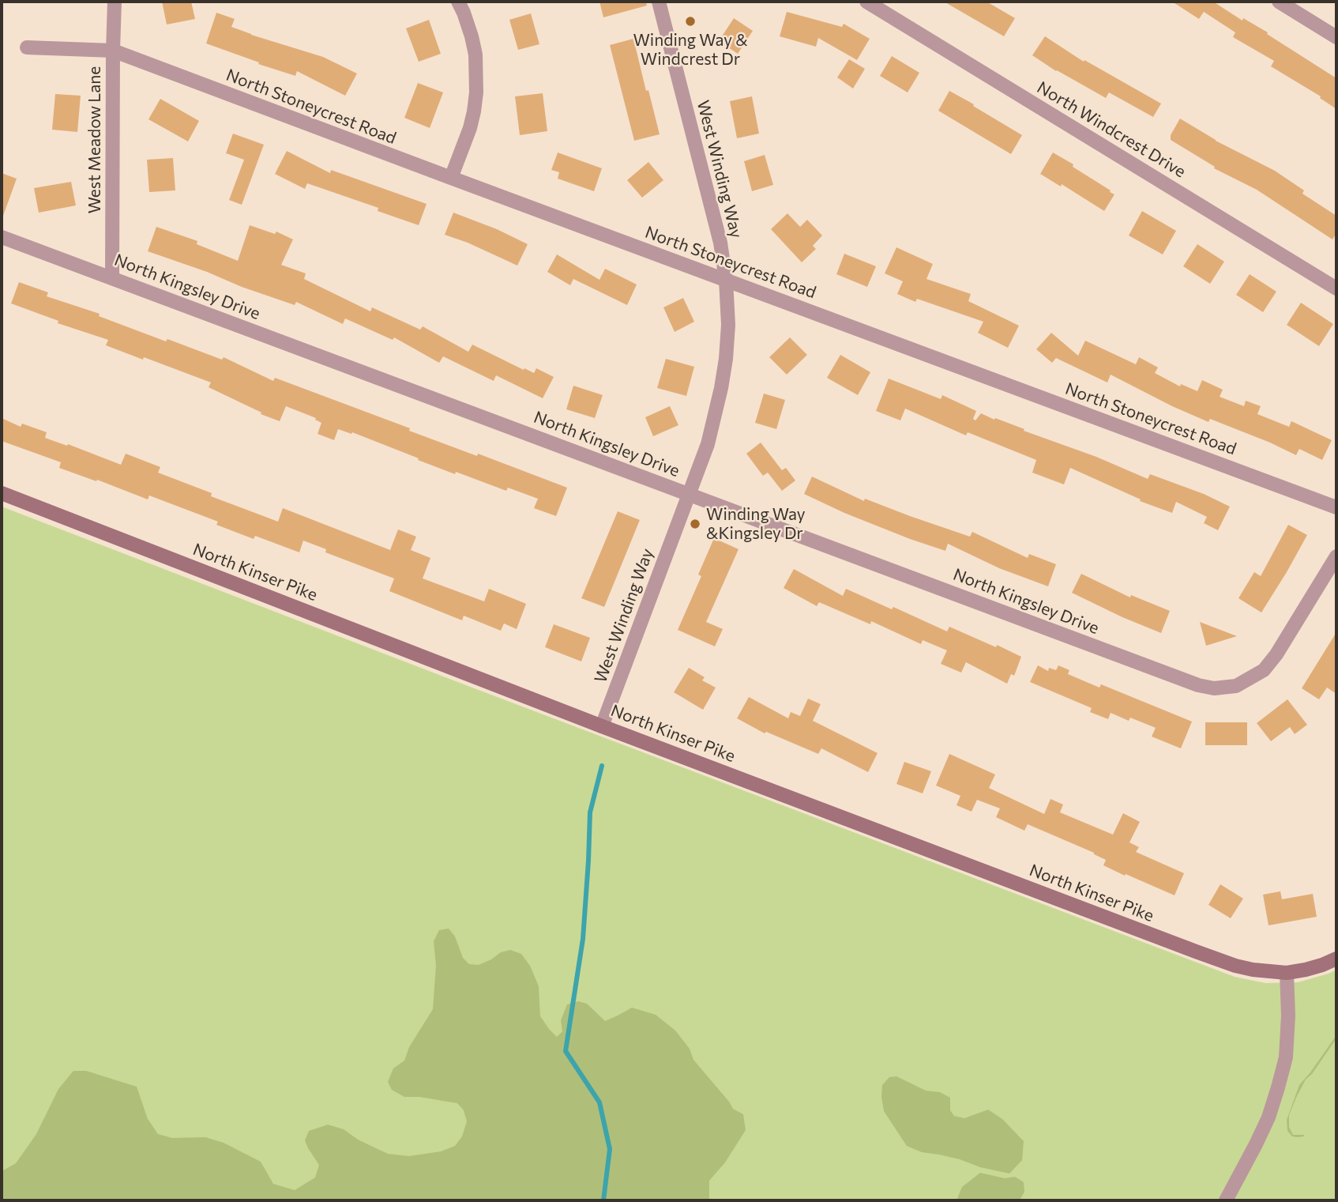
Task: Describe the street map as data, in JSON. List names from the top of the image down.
{
  "streets": {
    "street": [
      "North Stoneycrest Road",
      "North Windcrest Drive",
      "West Meadow Lane",
      "West Winding Way",
      "North Kingsley Drive",
      "North Kinser Pike"
    ]
  },
  "crossings": [
    ["North Stoneycrest Road", "West Meadow Lane"],
    ["North Stoneycrest Road", "West Winding Way"],
    ["West Meadow Lane", "North Kingsley Drive"],
    ["West Winding Way", "North Kingsley Drive"],
    ["West Winding Way", "North Kinser Pike"]
  ],
  "places": ["Winding Way & Windcrest Dr", "Winding Way &Kingsley Dr"]
}
